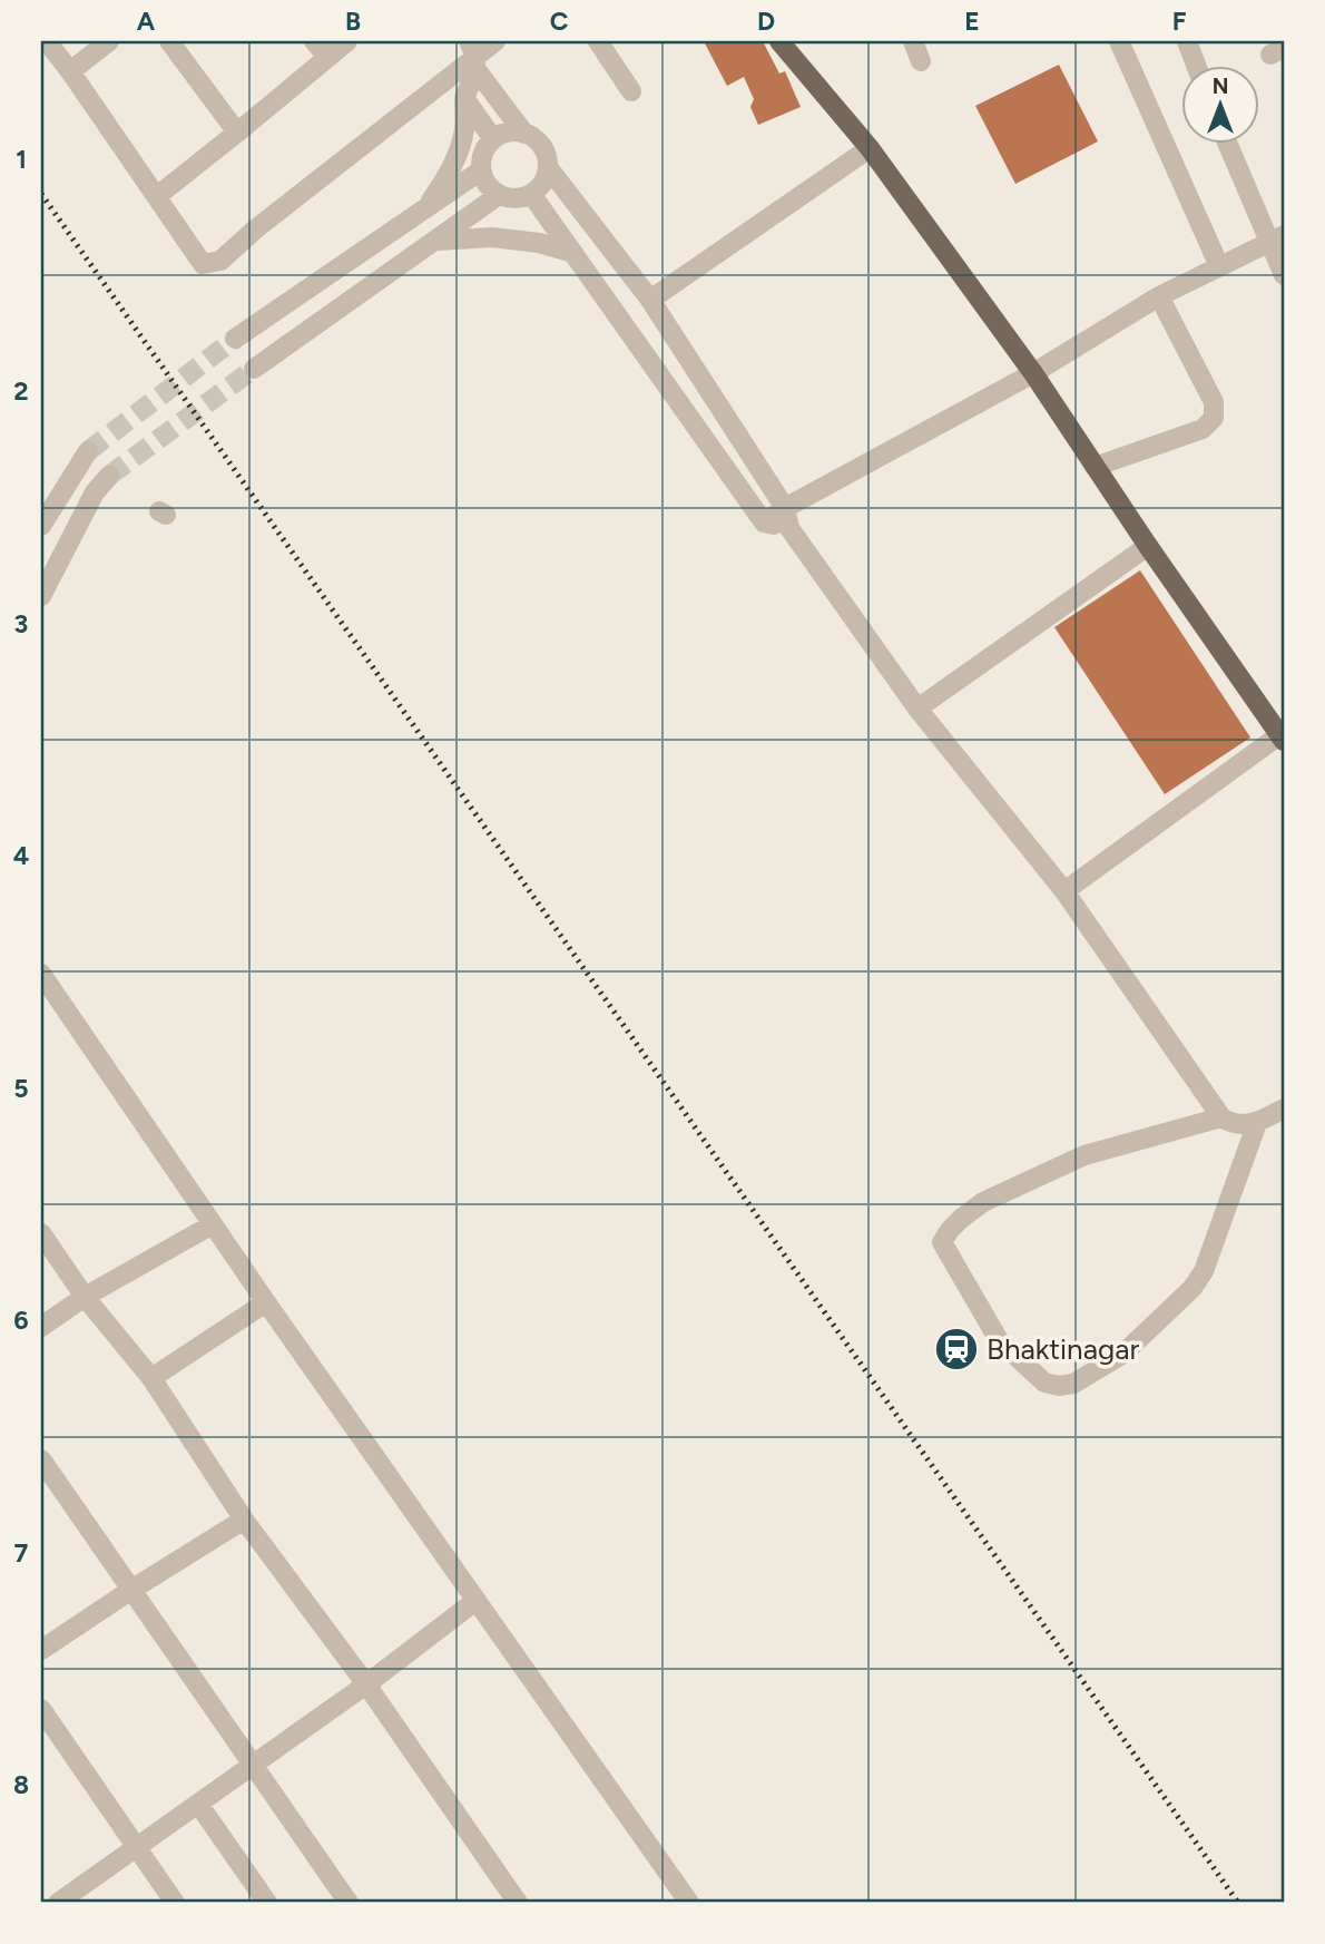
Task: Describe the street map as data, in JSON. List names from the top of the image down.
{
  "places": {
    "station": ["Bhaktinagar"]
  },
  "north": "top",
  "grid": {
    "columns": [
      "A",
      "B",
      "C",
      "D",
      "E",
      "F"
    ],
    "rows": [
      "1",
      "2",
      "3",
      "4",
      "5",
      "6",
      "7",
      "8"
    ]
  }
}
